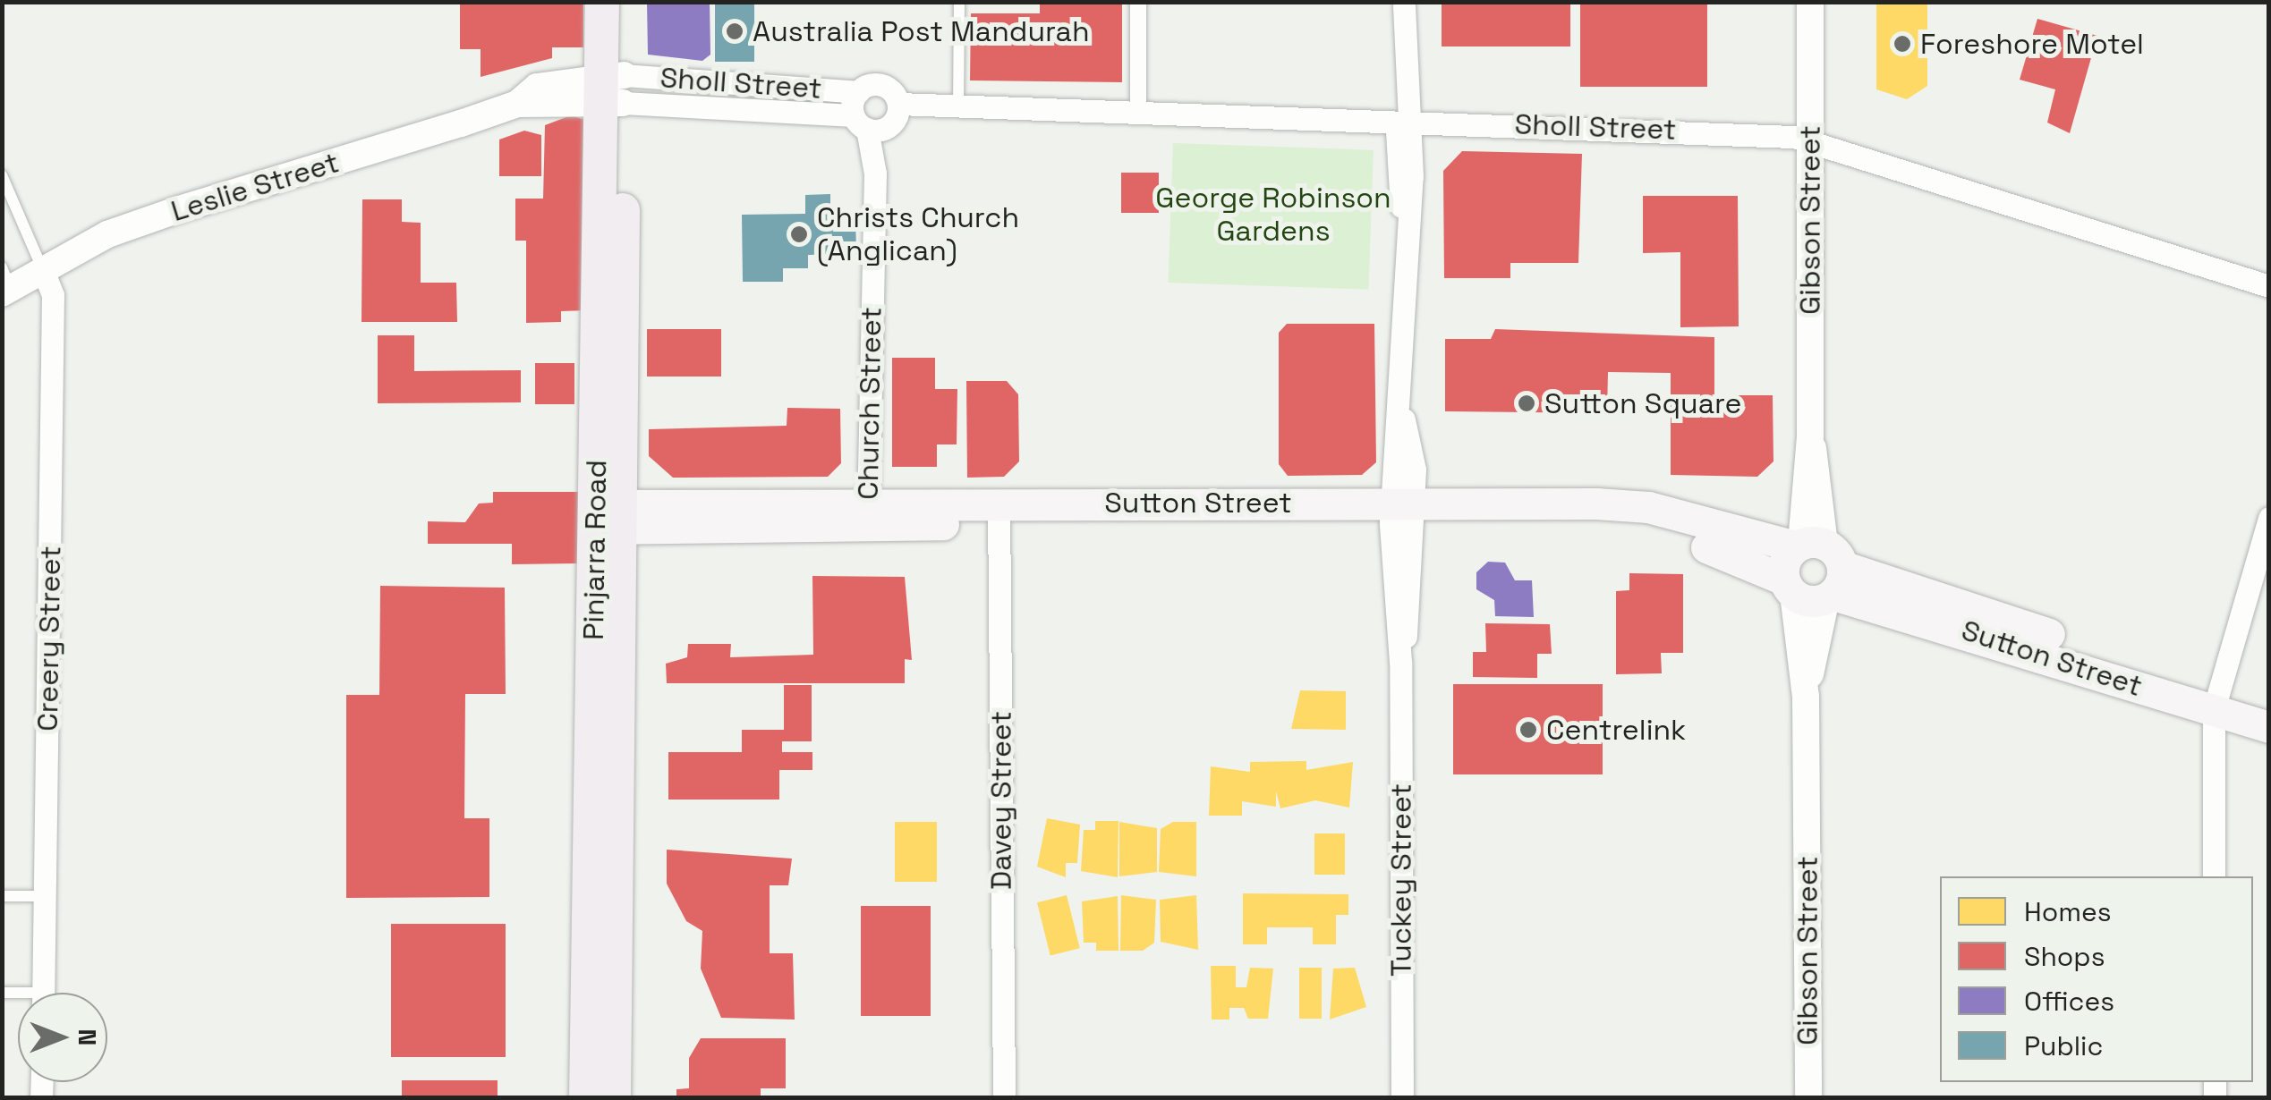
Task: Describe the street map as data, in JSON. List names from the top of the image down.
{
  "streets": {
    "main road": ["Sutton Street", "Pinjarra Road"],
    "street": [
      "Sholl Street",
      "Leslie Street",
      "Gibson Street",
      "Church Street",
      "Creery Street",
      "Davey Street",
      "Tuckey Street"
    ]
  },
  "crossings": [
    ["Sholl Street", "Leslie Street"],
    ["Sholl Street", "Gibson Street"],
    ["Sholl Street", "Church Street"],
    ["Sholl Street", "Pinjarra Road"],
    ["Sholl Street", "Tuckey Street"],
    ["Leslie Street", "Pinjarra Road"],
    ["Leslie Street", "Creery Street"],
    ["Gibson Street", "Sutton Street"],
    ["Church Street", "Sutton Street"],
    ["Sutton Street", "Pinjarra Road"],
    ["Sutton Street", "Davey Street"],
    ["Sutton Street", "Tuckey Street"]
  ],
  "parks": ["George Robinson Gardens"],
  "places": [
    "Australia Post Mandurah",
    "Foreshore Motel",
    "Christs Church (Anglican)",
    "Sutton Square",
    "Centrelink"
  ],
  "legend": [
    "Homes",
    "Shops",
    "Offices",
    "Public"
  ],
  "north": "right"
}
